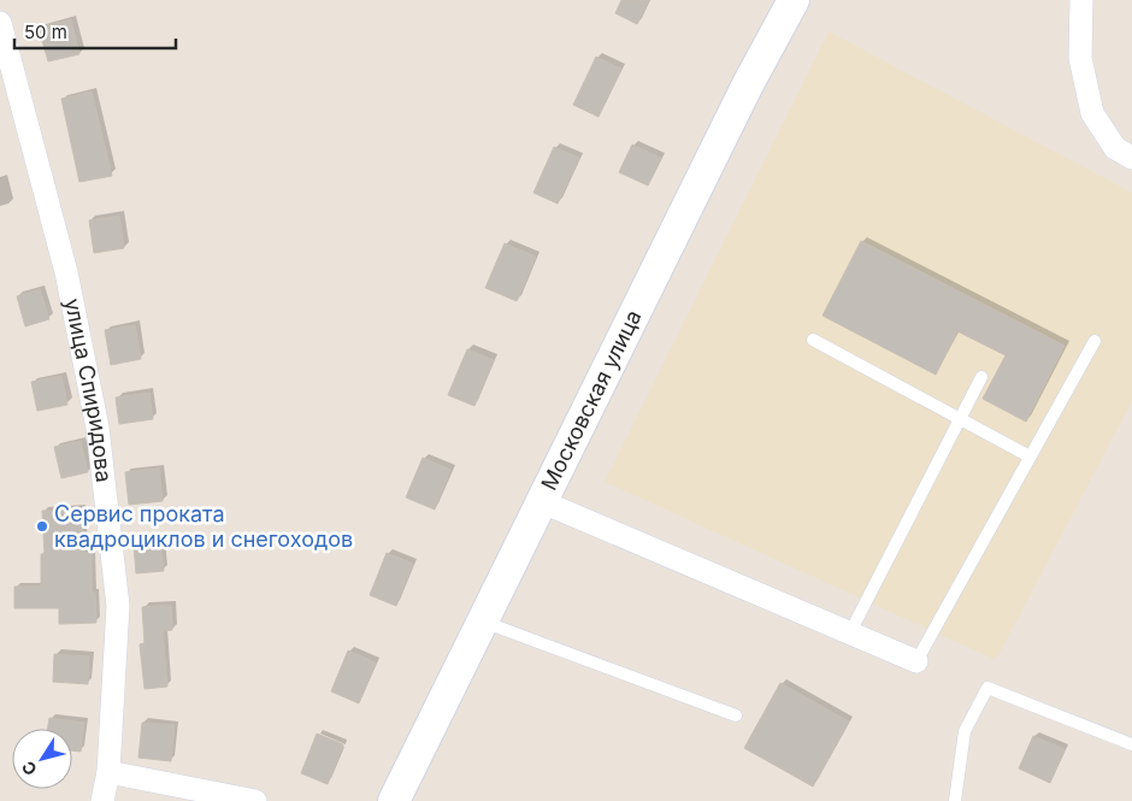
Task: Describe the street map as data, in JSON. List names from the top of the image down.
{
  "streets": {
    "street": ["улица Спиридова", "Московская улица"]
  },
  "places": ["Сервис проката квадроциклов и снегоходов"],
  "scale_bar": "50 m",
  "north": "bottom left"
}
